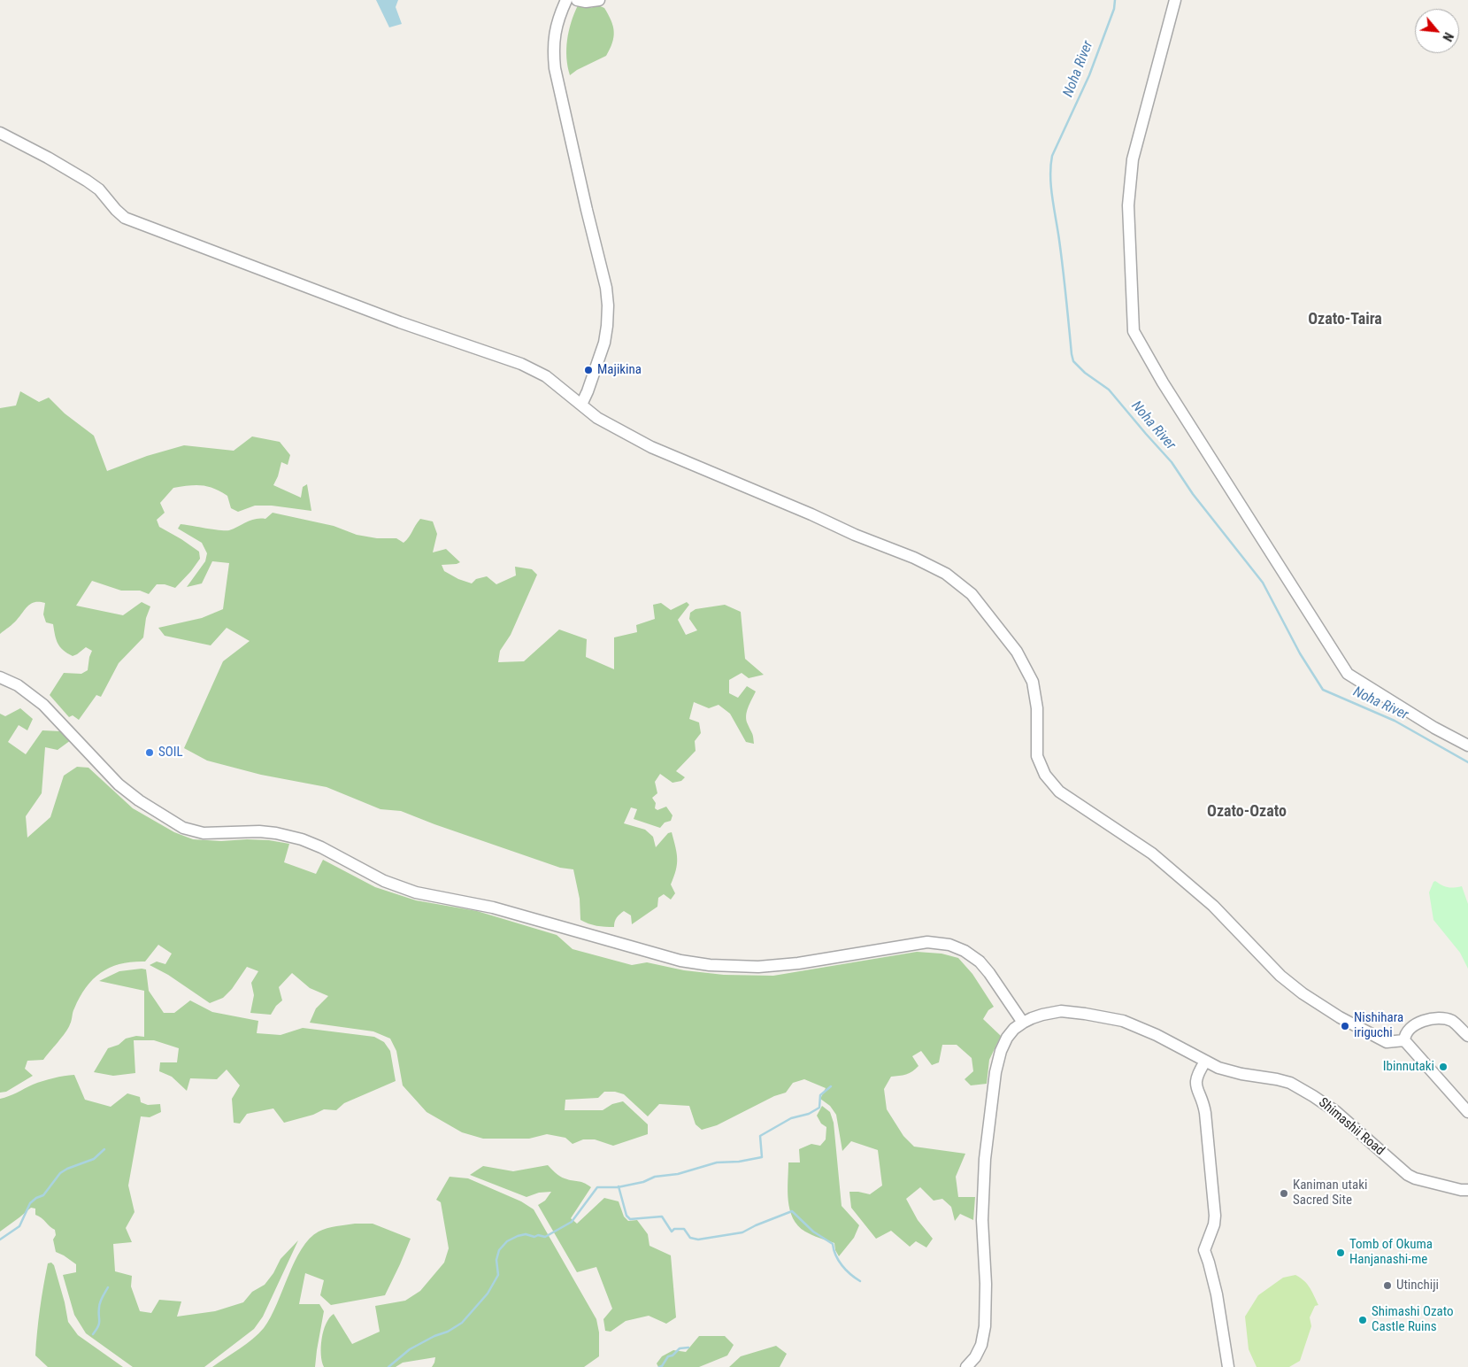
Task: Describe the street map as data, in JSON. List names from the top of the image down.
{
  "streets": {
    "street": ["Shimashii Road"]
  },
  "districts": ["Ozato-Taira", "Ozato-Ozato"],
  "water": ["Noha River"],
  "places": [
    "Majikina",
    "SOIL",
    "Nishihara iriguchi",
    "Ibinnutaki",
    "Kaniman utaki Sacred Site",
    "Tomb of Okuma Hanjanashi-me",
    "Utinchiji",
    "Shimashi Ozato Castle Ruins"
  ],
  "north": "bottom right"
}
